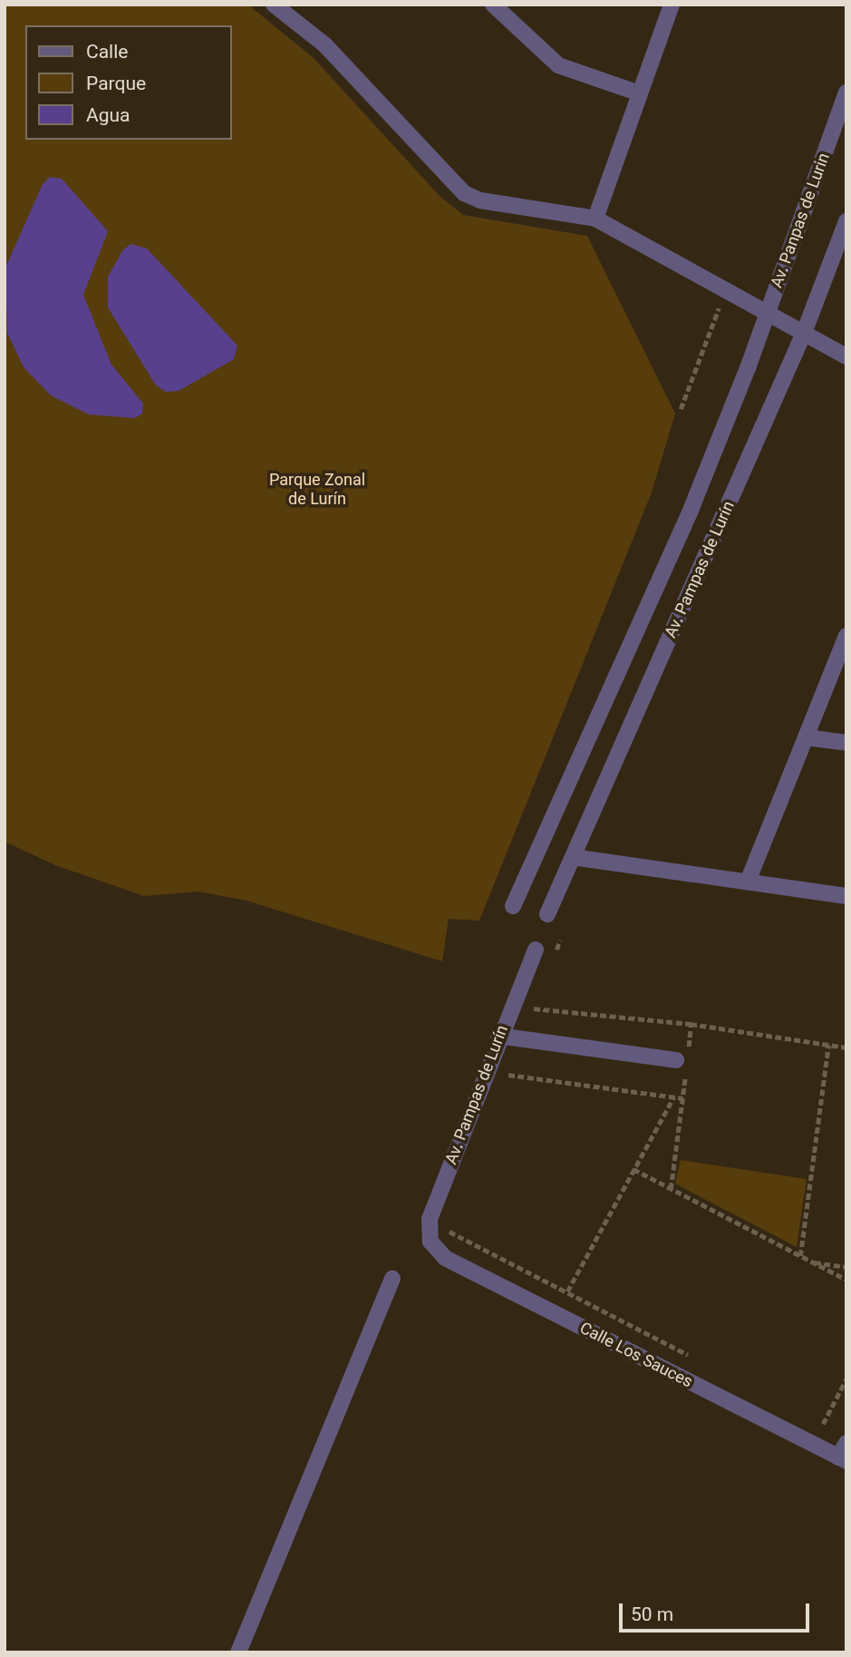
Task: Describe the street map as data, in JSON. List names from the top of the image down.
{
  "streets": {
    "street": ["Av. Panpas de Lurin", "Av. Pampas de Lurín", "Calle Los Sauces"]
  },
  "crossings": [
    ["Av. Pampas de Lurín", "Calle Los Sauces"]
  ],
  "parks": ["Parque Zonal de Lurín"],
  "legend": ["Calle", "Parque", "Agua"],
  "scale_bar": "50 m"
}
